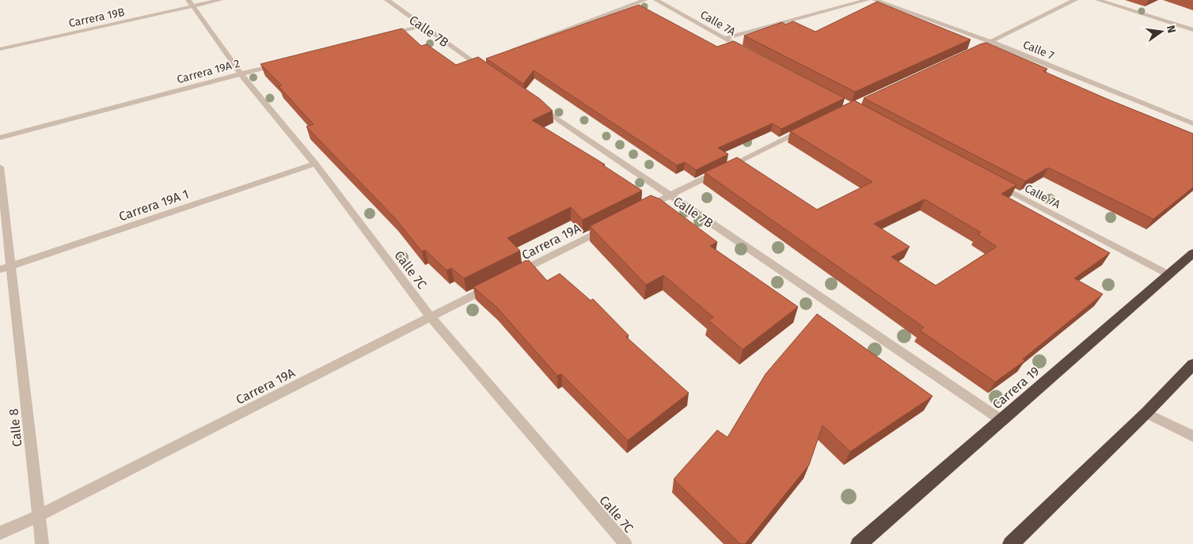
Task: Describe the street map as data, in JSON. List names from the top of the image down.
{
  "streets": {
    "highway": ["Carrera 19"],
    "street": [
      "Carrera 19B",
      "Calle 7A",
      "Calle 7B",
      "Calle 7",
      "Carrera 19A 2",
      "Carrera 19A 1",
      "Carrera 19A",
      "Calle 7C",
      "Calle 8"
    ]
  },
  "crossings": [
    ["Carrera 19B", "Calle 7C"],
    ["Calle 7A", "Carrera 19"],
    ["Calle 7B", "Carrera 19"],
    ["Carrera 19A 2", "Calle 7C"],
    ["Carrera 19A 1", "Calle 7C"],
    ["Carrera 19A 1", "Calle 8"],
    ["Carrera 19A", "Calle 7C"],
    ["Carrera 19A", "Calle 8"]
  ],
  "north": "right"
}
